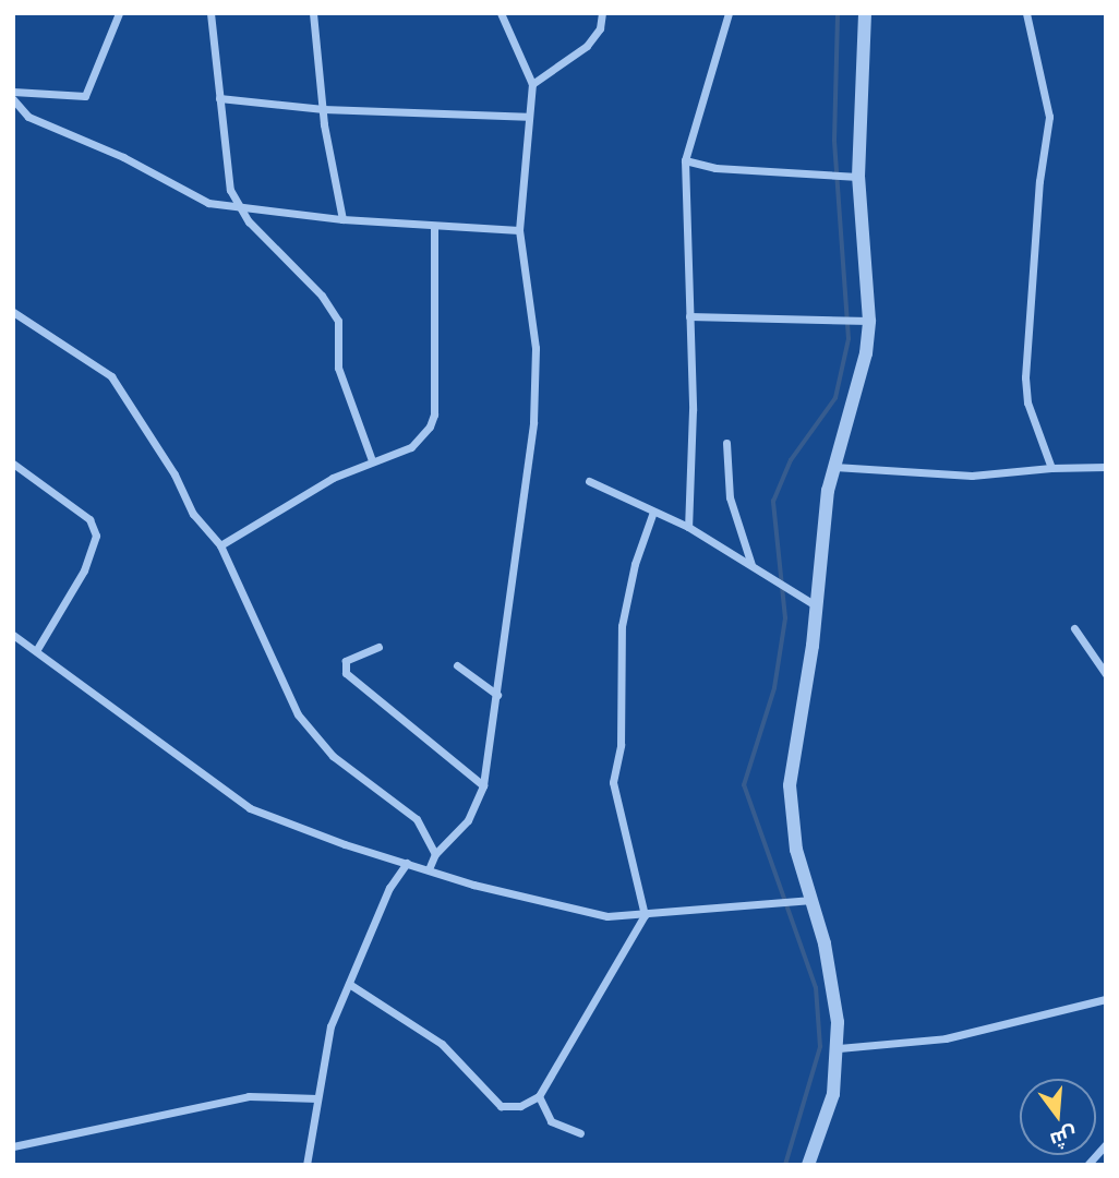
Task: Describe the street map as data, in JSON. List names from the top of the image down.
{
  "north": "bottom"
}
